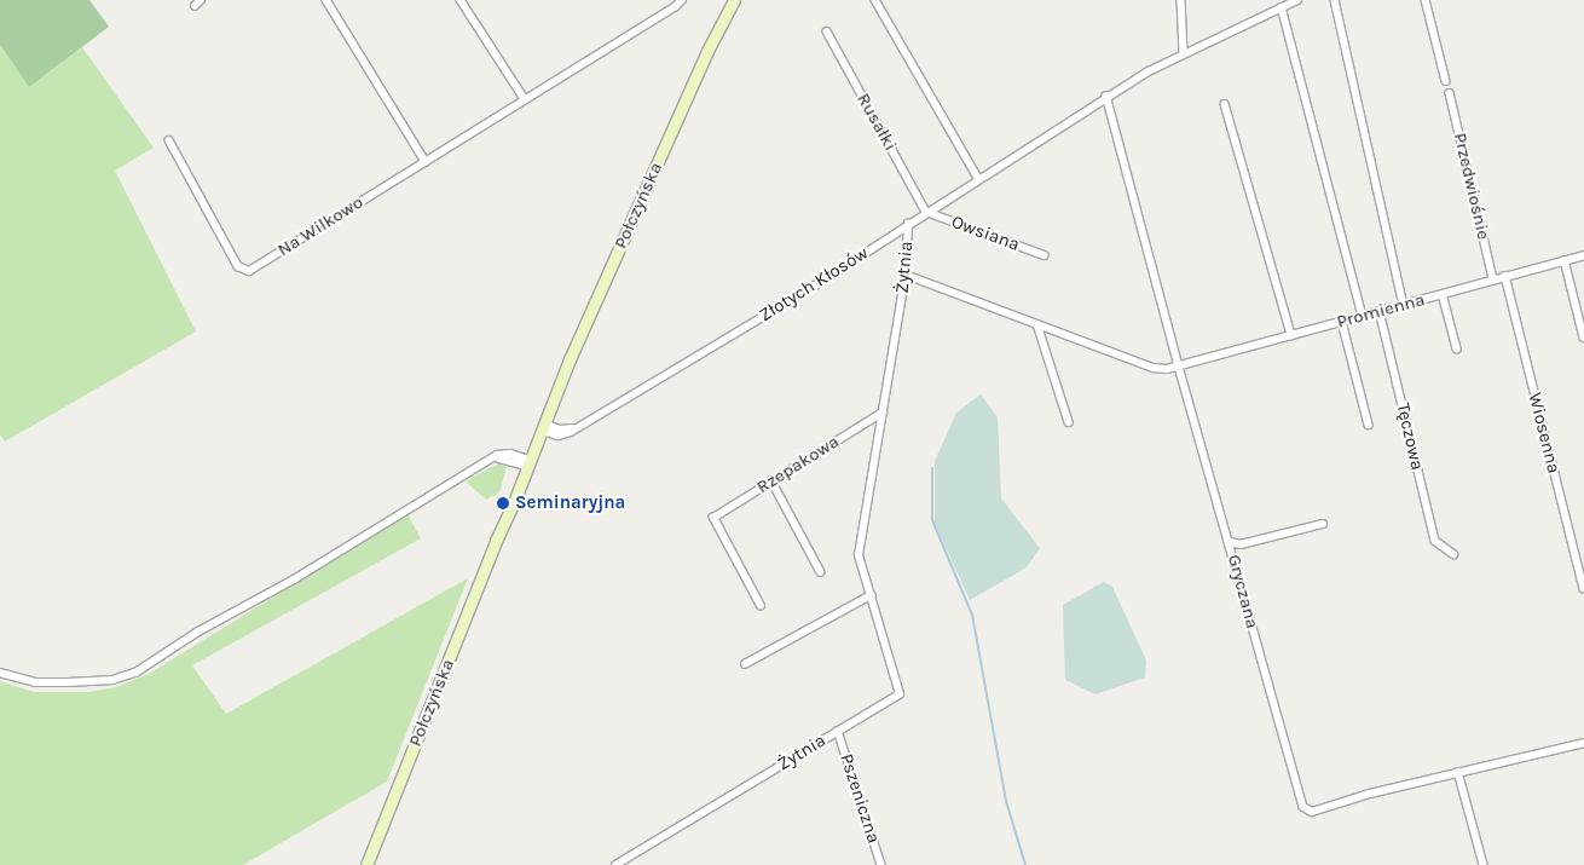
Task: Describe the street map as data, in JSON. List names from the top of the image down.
{
  "streets": {
    "main road": ["Połczyńska"],
    "street": [
      "Rusałki",
      "Przedwiośnie",
      "Na Wilkowo",
      "Owsiana",
      "Żytnia",
      "Złotych Kłosów",
      "Promienna",
      "Wiosenna",
      "Tęczowa",
      "Rzepakowa",
      "Gryczana",
      "Pszeniczna"
    ]
  },
  "crossings": [
    ["Rusałki", "Owsiana"],
    ["Rusałki", "Złotych Kłosów"],
    ["Przedwiośnie", "Promienna"],
    ["Połczyńska", "Złotych Kłosów"],
    ["Owsiana", "Złotych Kłosów"],
    ["Żytnia", "Złotych Kłosów"],
    ["Żytnia", "Rzepakowa"],
    ["Żytnia", "Pszeniczna"],
    ["Złotych Kłosów", "Gryczana"],
    ["Promienna", "Wiosenna"],
    ["Promienna", "Tęczowa"],
    ["Promienna", "Gryczana"]
  ],
  "places": ["Seminaryjna"]
}
